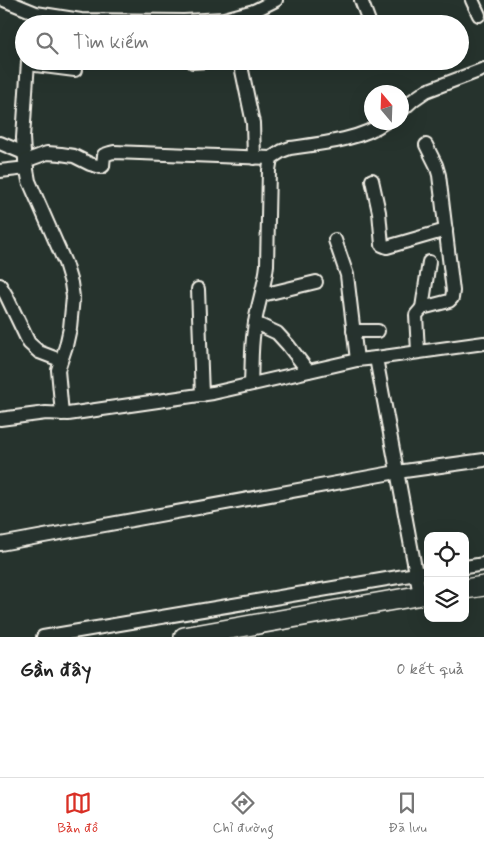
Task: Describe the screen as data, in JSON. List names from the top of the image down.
{
  "north": "top",
  "page": {
    "search": "Tìm kiếm",
    "heading": ["Gần đây", "0 kết quả"],
    "nav": ["Bản đồ", "Chỉ đường", "Đã lưu"]
  }
}
